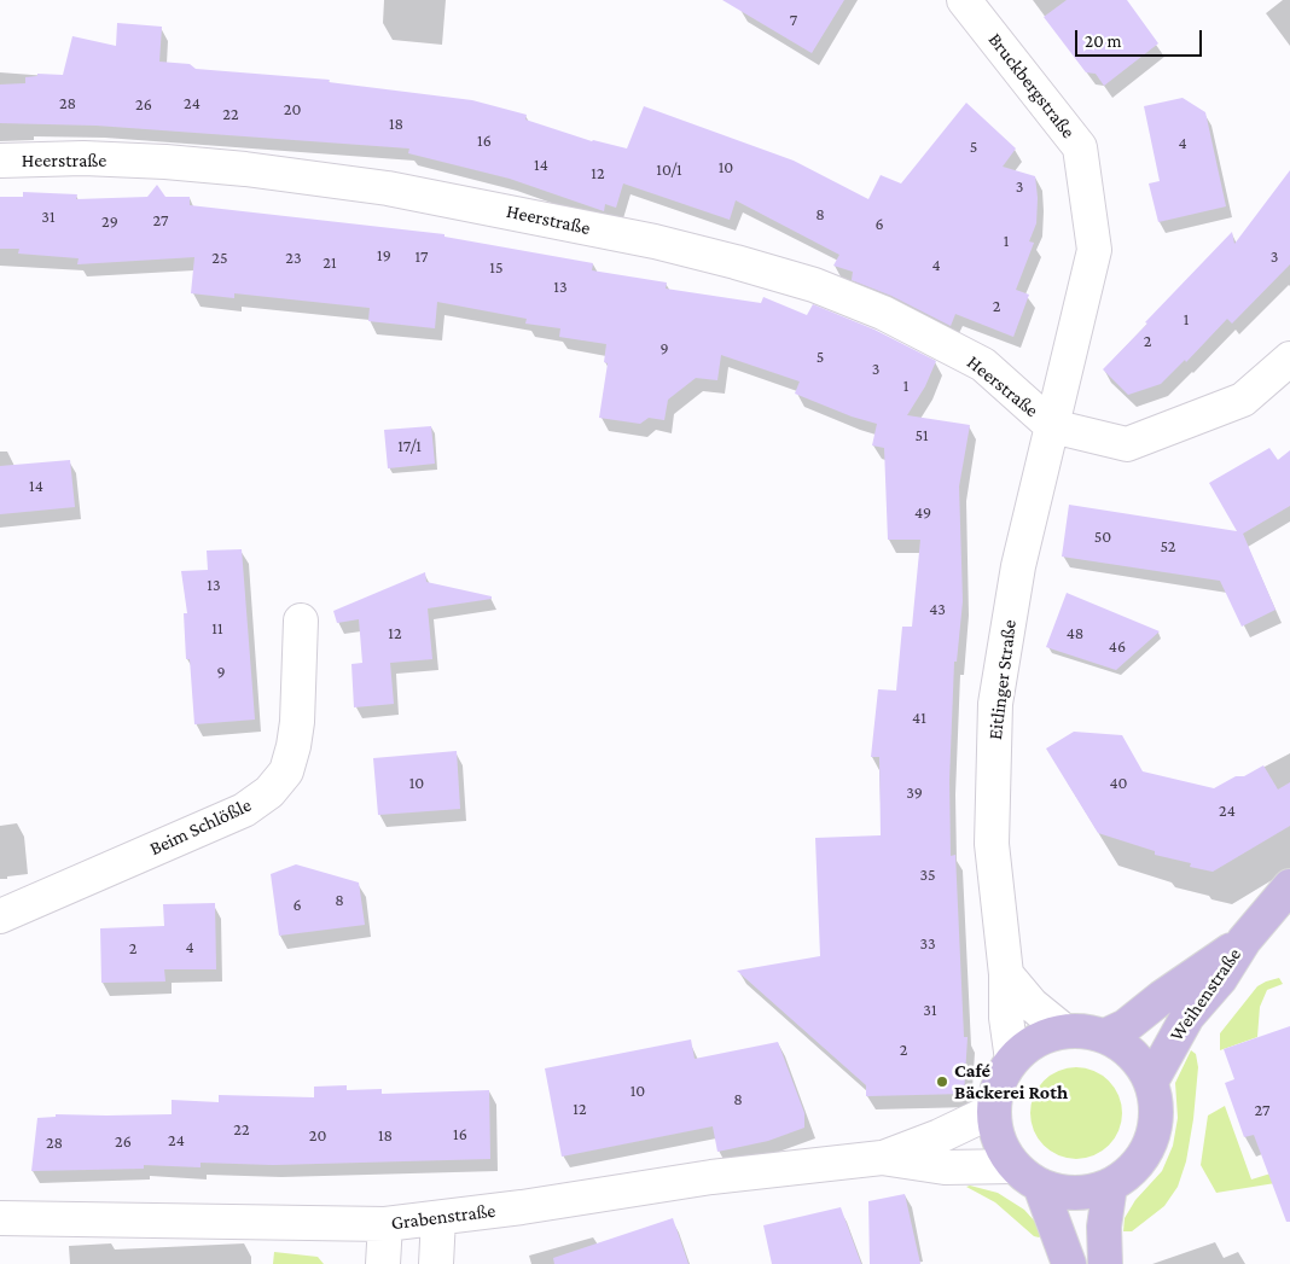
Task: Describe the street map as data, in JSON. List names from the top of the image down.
{
  "streets": {
    "main road": ["Weihenstraße"],
    "street": [
      "Bruckbergstraße",
      "Heerstraße",
      "Eitlinger Straße",
      "Beim Schlößle",
      "Grabenstraße"
    ]
  },
  "crossings": [
    ["Bruckbergstraße", "Heerstraße"],
    ["Bruckbergstraße", "Eitlinger Straße"],
    ["Heerstraße", "Eitlinger Straße"],
    ["Eitlinger Straße", "Weihenstraße"],
    ["Eitlinger Straße", "Grabenstraße"],
    ["Weihenstraße", "Grabenstraße"]
  ],
  "places": ["Café Bäckerei Roth"],
  "house_numbers": [
    "7",
    "28",
    "24",
    "26",
    "20",
    "22",
    "18",
    "16",
    "4",
    "5",
    "14",
    "10",
    "10/1",
    "12",
    "3",
    "8",
    "31",
    "27",
    "29",
    "6",
    "1",
    "19",
    "17",
    "3",
    "25",
    "23",
    "21",
    "4",
    "15",
    "13",
    "2",
    "1",
    "2",
    "9",
    "5",
    "3",
    "1",
    "51",
    "17/1",
    "14",
    "49",
    "50",
    "52",
    "13",
    "43",
    "11",
    "12",
    "48",
    "46",
    "9",
    "41",
    "10",
    "40",
    "39",
    "24",
    "35",
    "8",
    "6",
    "33",
    "4",
    "2",
    "31",
    "2",
    "10",
    "8",
    "12",
    "27",
    "22",
    "16",
    "20",
    "18",
    "24",
    "26",
    "28"
  ],
  "scale_bar": "20 m"
}
